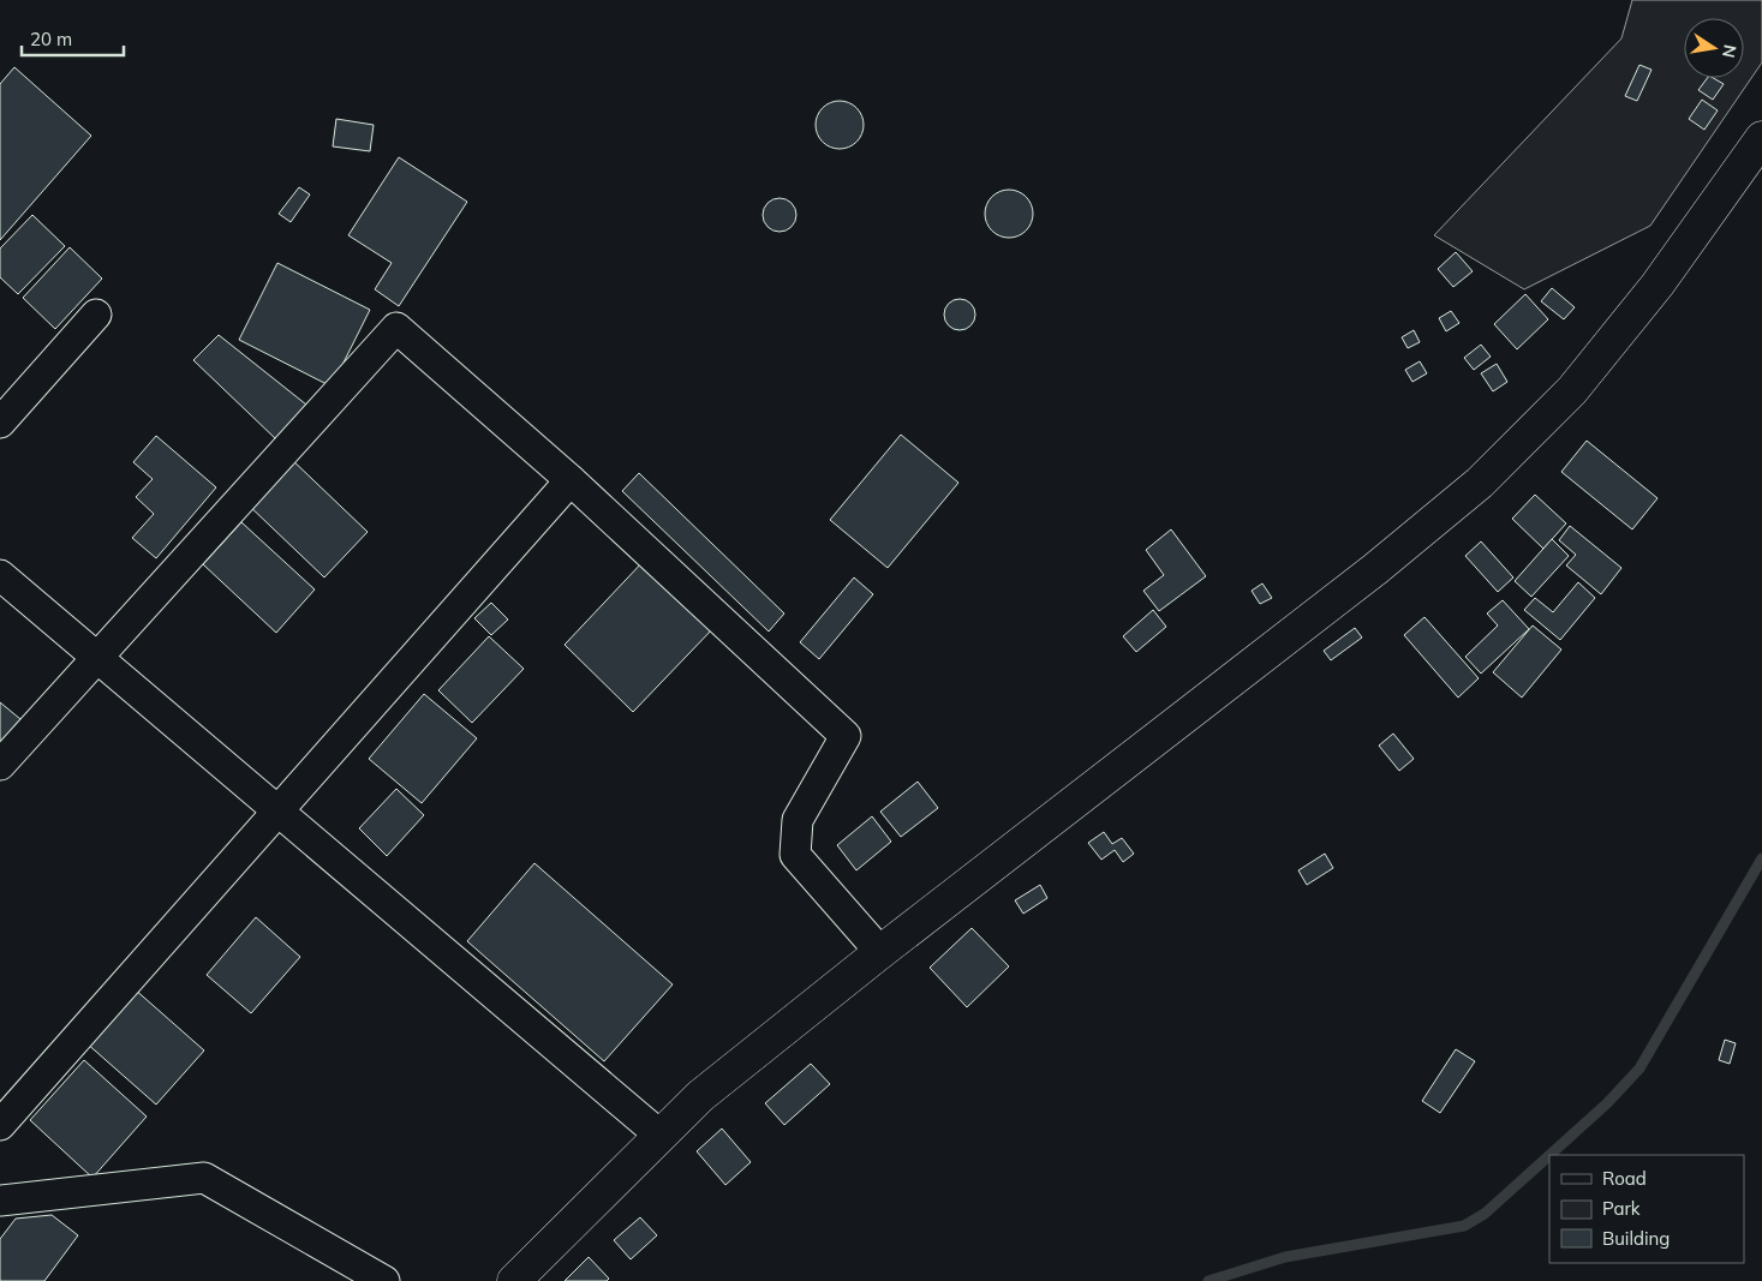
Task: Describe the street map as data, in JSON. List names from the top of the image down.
{
  "legend": ["Road", "Park", "Building"],
  "scale_bar": "20 m",
  "north": "right"
}
